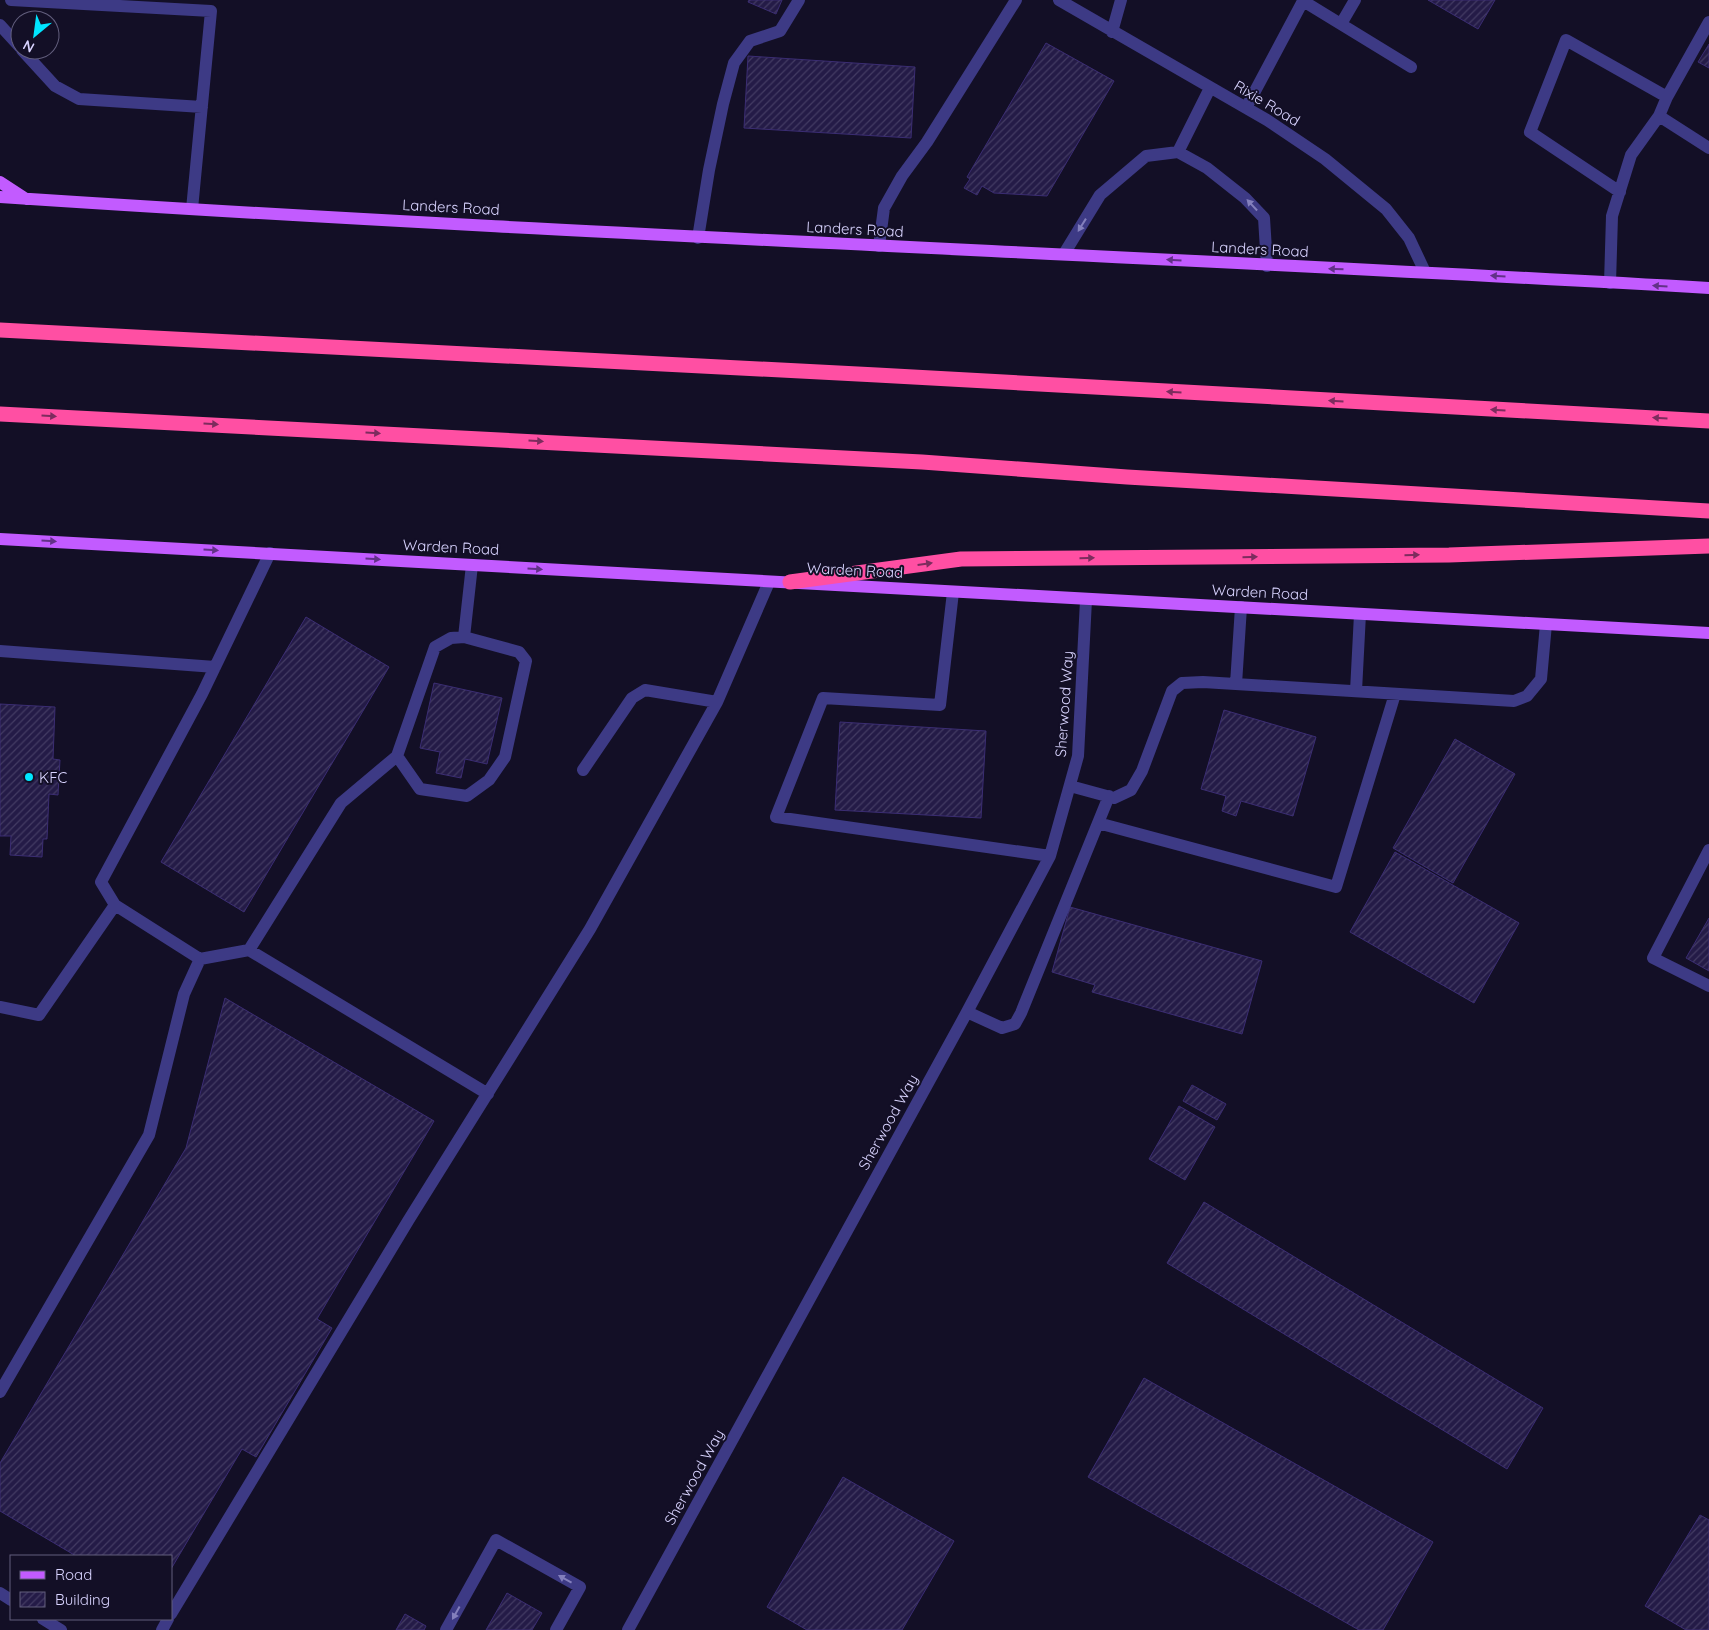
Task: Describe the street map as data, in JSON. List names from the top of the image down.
{
  "streets": {
    "main road": ["Landers Road", "Warden Road"],
    "street": ["Rixie Road", "Sherwood Way"]
  },
  "crossings": [
    ["Rixie Road", "Landers Road"],
    ["Warden Road", "Sherwood Way"]
  ],
  "one_way": ["Landers Road", "Warden Road"],
  "places": ["KFC"],
  "legend": ["Road", "Building"],
  "north": "bottom left"
}
